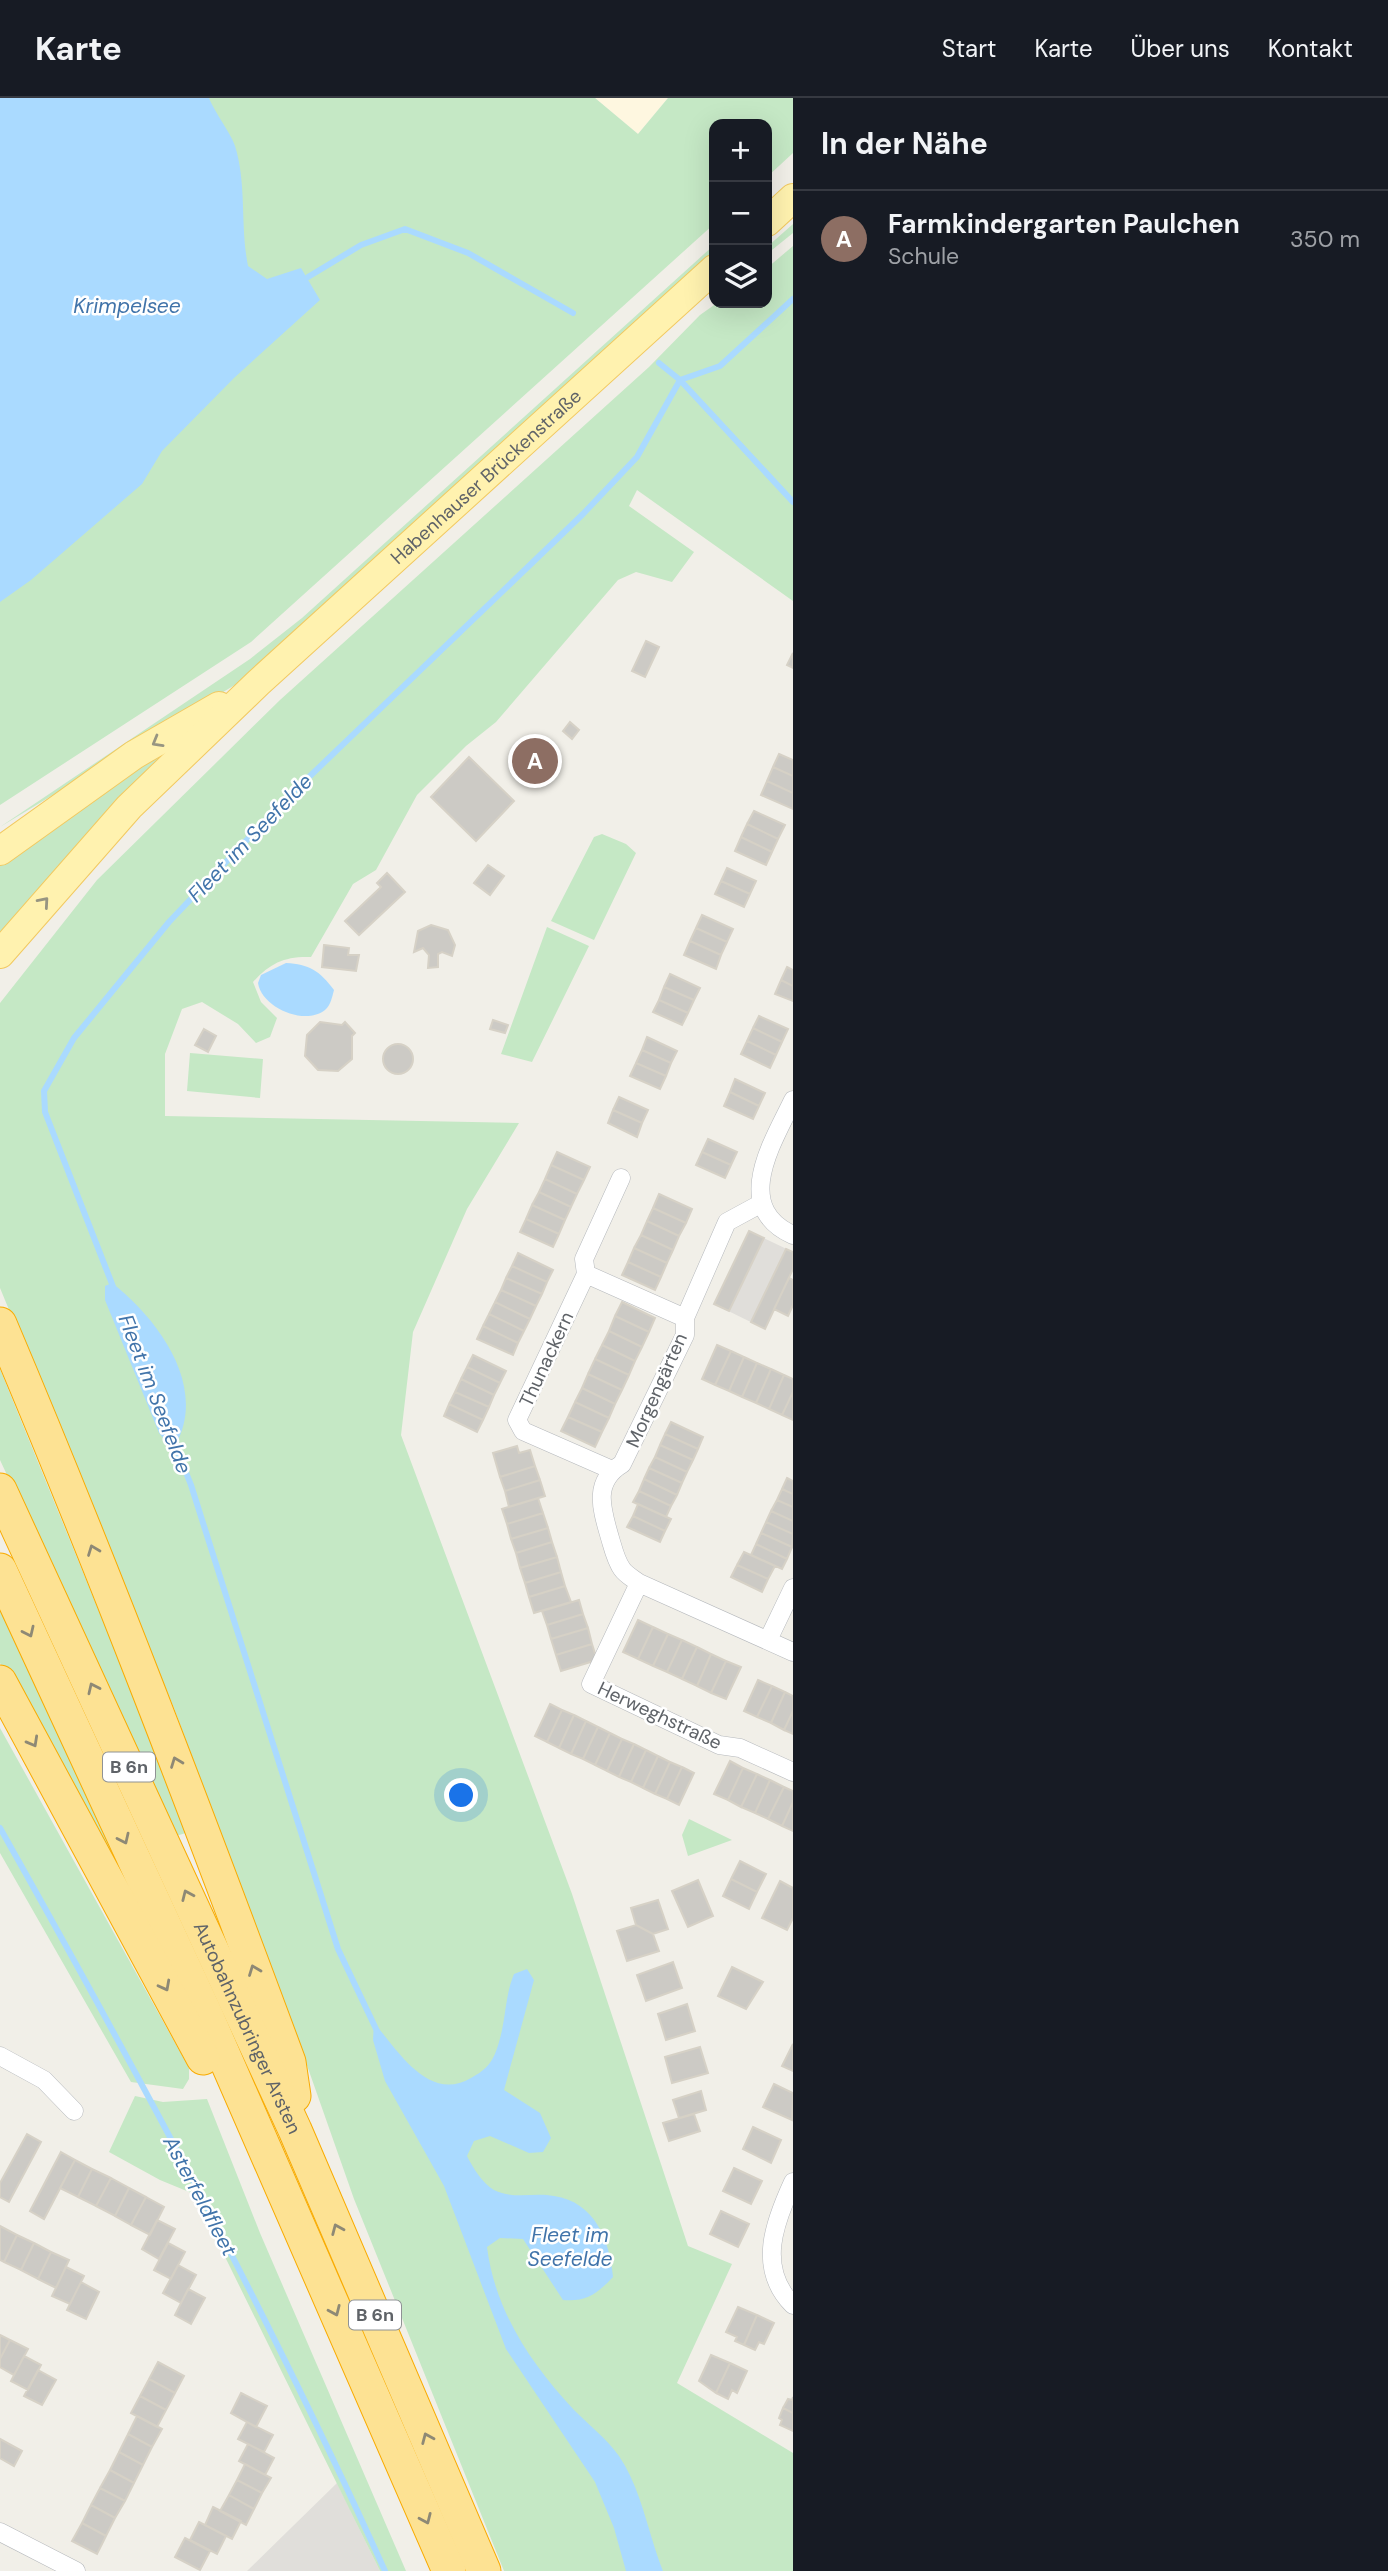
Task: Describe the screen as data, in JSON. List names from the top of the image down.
{
  "streets": {
    "highway": ["B 6n", "Autobahnzubringer Arsten"],
    "main road": ["Habenhauser Brückenstraße"],
    "street": ["Thunackern", "Morgengärten", "Herweghstraße"]
  },
  "crossings": [
    ["Thunackern", "Morgengärten"],
    ["Morgengärten", "Herweghstraße"]
  ],
  "water": ["Krimpelsee", "Fleet im Seefelde", "Asterfeldfleet"],
  "page": {
    "header": "Karte",
    "nav": [
      "Start",
      "Karte",
      "Über uns",
      "Kontakt"
    ],
    "heading": "In der Nähe",
    "map_buttons": ["+", "−"],
    "list": [
      {
        "mark": "A",
        "name": "Farmkindergarten Paulchen",
        "note": "Schule",
        "value": "350 m"
      }
    ],
    "pins": "A"
  }
}
